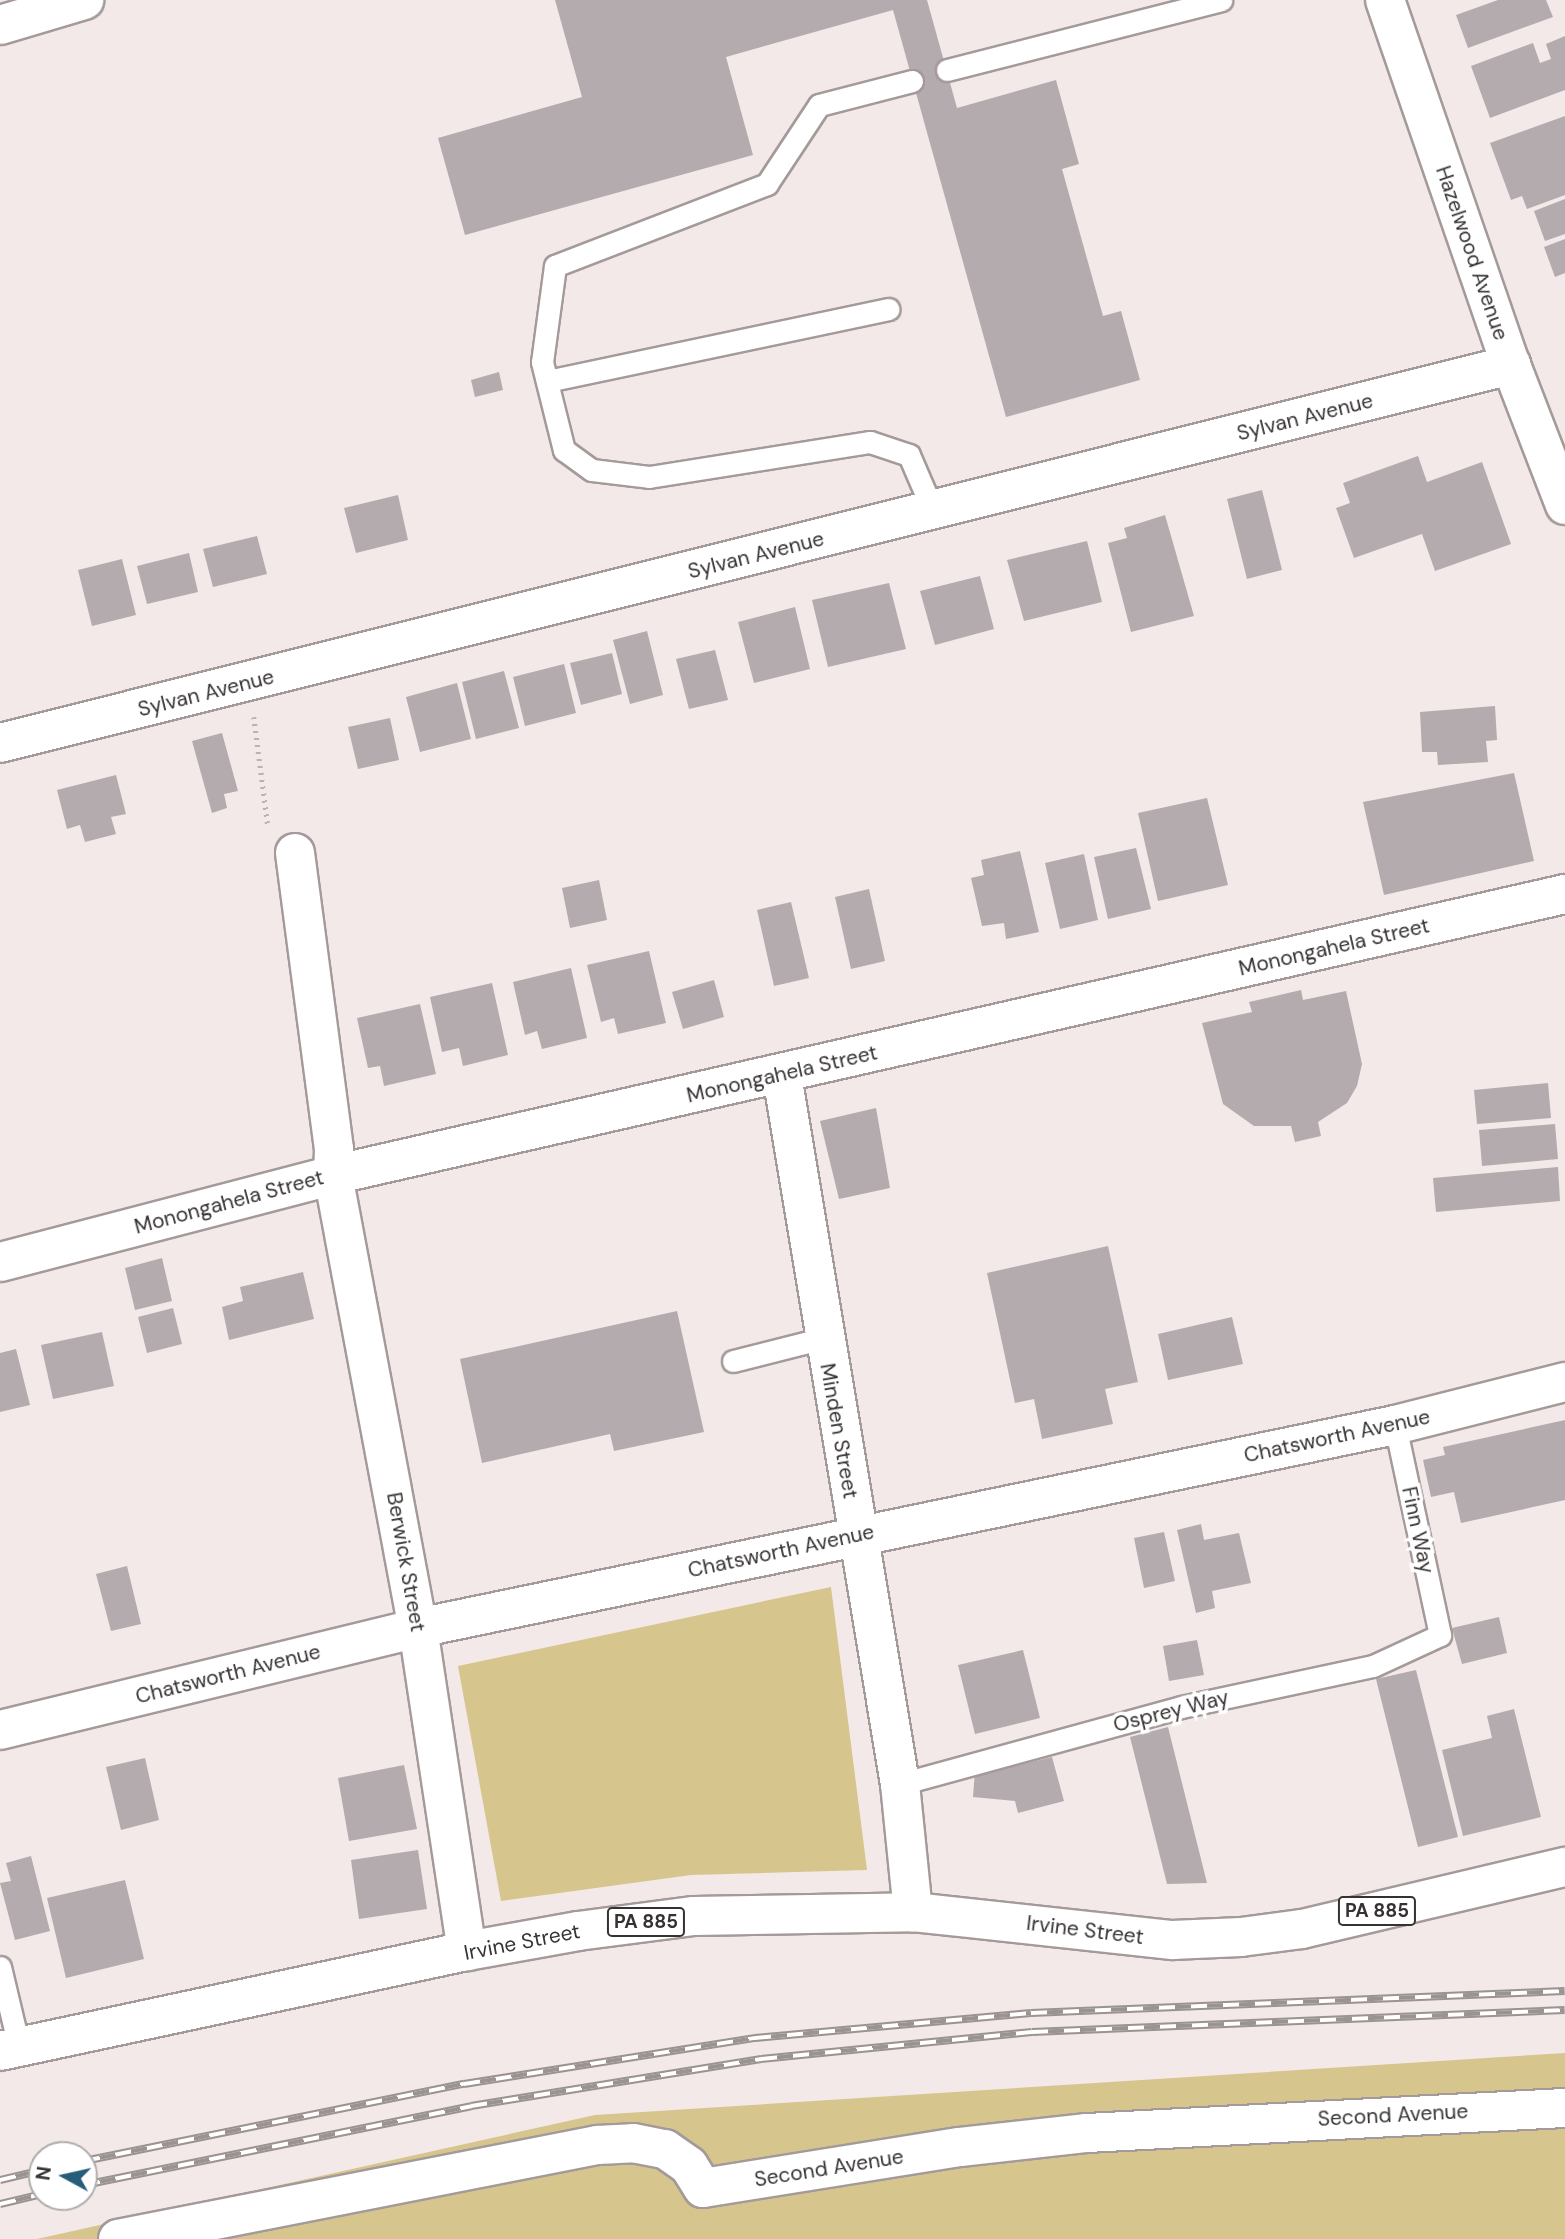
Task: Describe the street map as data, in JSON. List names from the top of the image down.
{
  "streets": {
    "street": [
      "Hazelwood Avenue",
      "Sylvan Avenue",
      "Monongahela Street",
      "Minden Street",
      "Chatsworth Avenue",
      "Berwick Street",
      "PA 885",
      "Irvine Street",
      "Second Avenue"
    ],
    "lane": ["Finn Way", "Osprey Way"]
  },
  "crossings": [
    ["Hazelwood Avenue", "Sylvan Avenue"],
    ["Monongahela Street", "Minden Street"],
    ["Monongahela Street", "Berwick Street"],
    ["Minden Street", "Chatsworth Avenue"],
    ["Minden Street", "Osprey Way"],
    ["Minden Street", "Irvine Street"],
    ["Chatsworth Avenue", "Finn Way"],
    ["Chatsworth Avenue", "Berwick Street"],
    ["Finn Way", "Osprey Way"],
    ["Berwick Street", "Irvine Street"]
  ],
  "north": "left"
}
